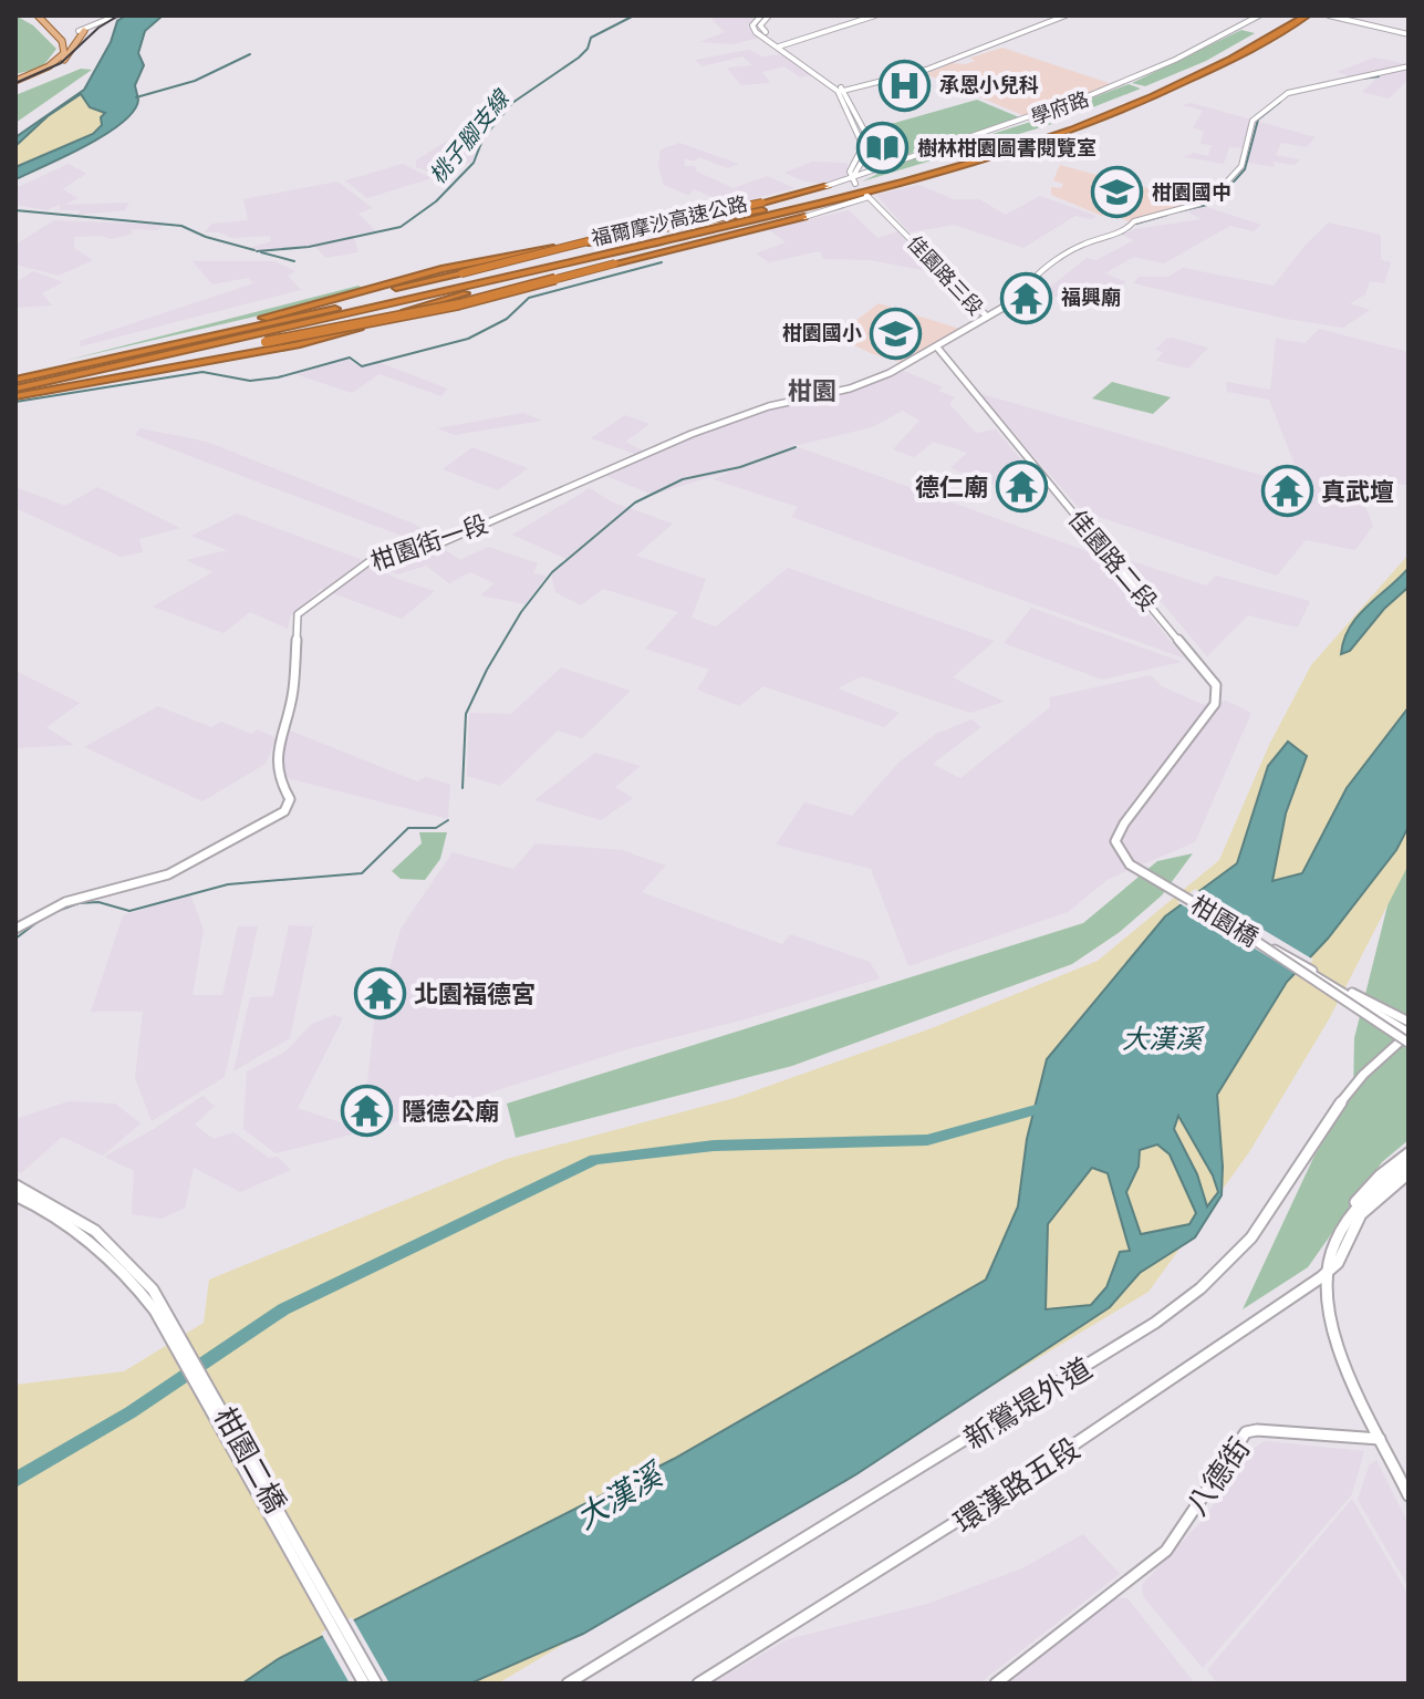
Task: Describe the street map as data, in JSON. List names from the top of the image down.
{
  "streets": {
    "highway": ["福爾摩沙高速公路"],
    "street": [
      "學府路",
      "佳園路三段",
      "柑園街一段",
      "佳園路二段",
      "柑園橋",
      "新鶯堤外道",
      "柑園二橋",
      "八德街",
      "環漢路五段"
    ]
  },
  "crossings": [
    ["佳園路三段", "柑園街一段"],
    ["佳園路三段", "佳園路二段"],
    ["柑園街一段", "佳園路二段"],
    ["佳園路二段", "柑園橋"],
    ["柑園橋", "新鶯堤外道"]
  ],
  "districts": ["柑園"],
  "water": ["桃子腳支線", "大漢溪"],
  "places": {
    "hospital": ["承恩小兒科"],
    "library": ["樹林柑園圖書閱覽室"],
    "school or university": ["柑園國中", "柑園國小"],
    "temple": [
      "福興廟",
      "德仁廟",
      "真武壇",
      "北園福德宮",
      "隱德公廟"
    ]
  }
}
